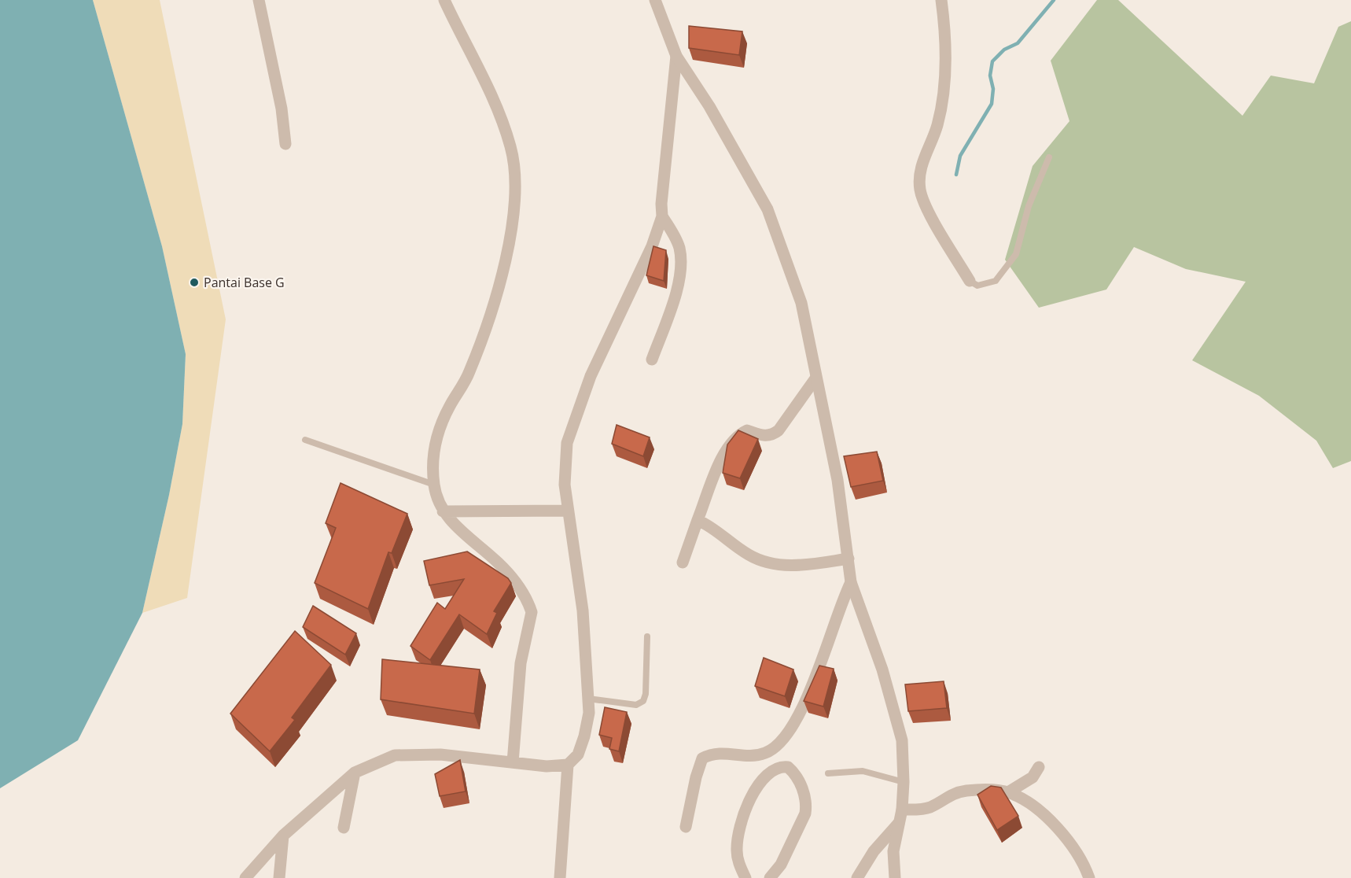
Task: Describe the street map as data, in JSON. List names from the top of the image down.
{
  "places": ["Pantai Base G"]
}
